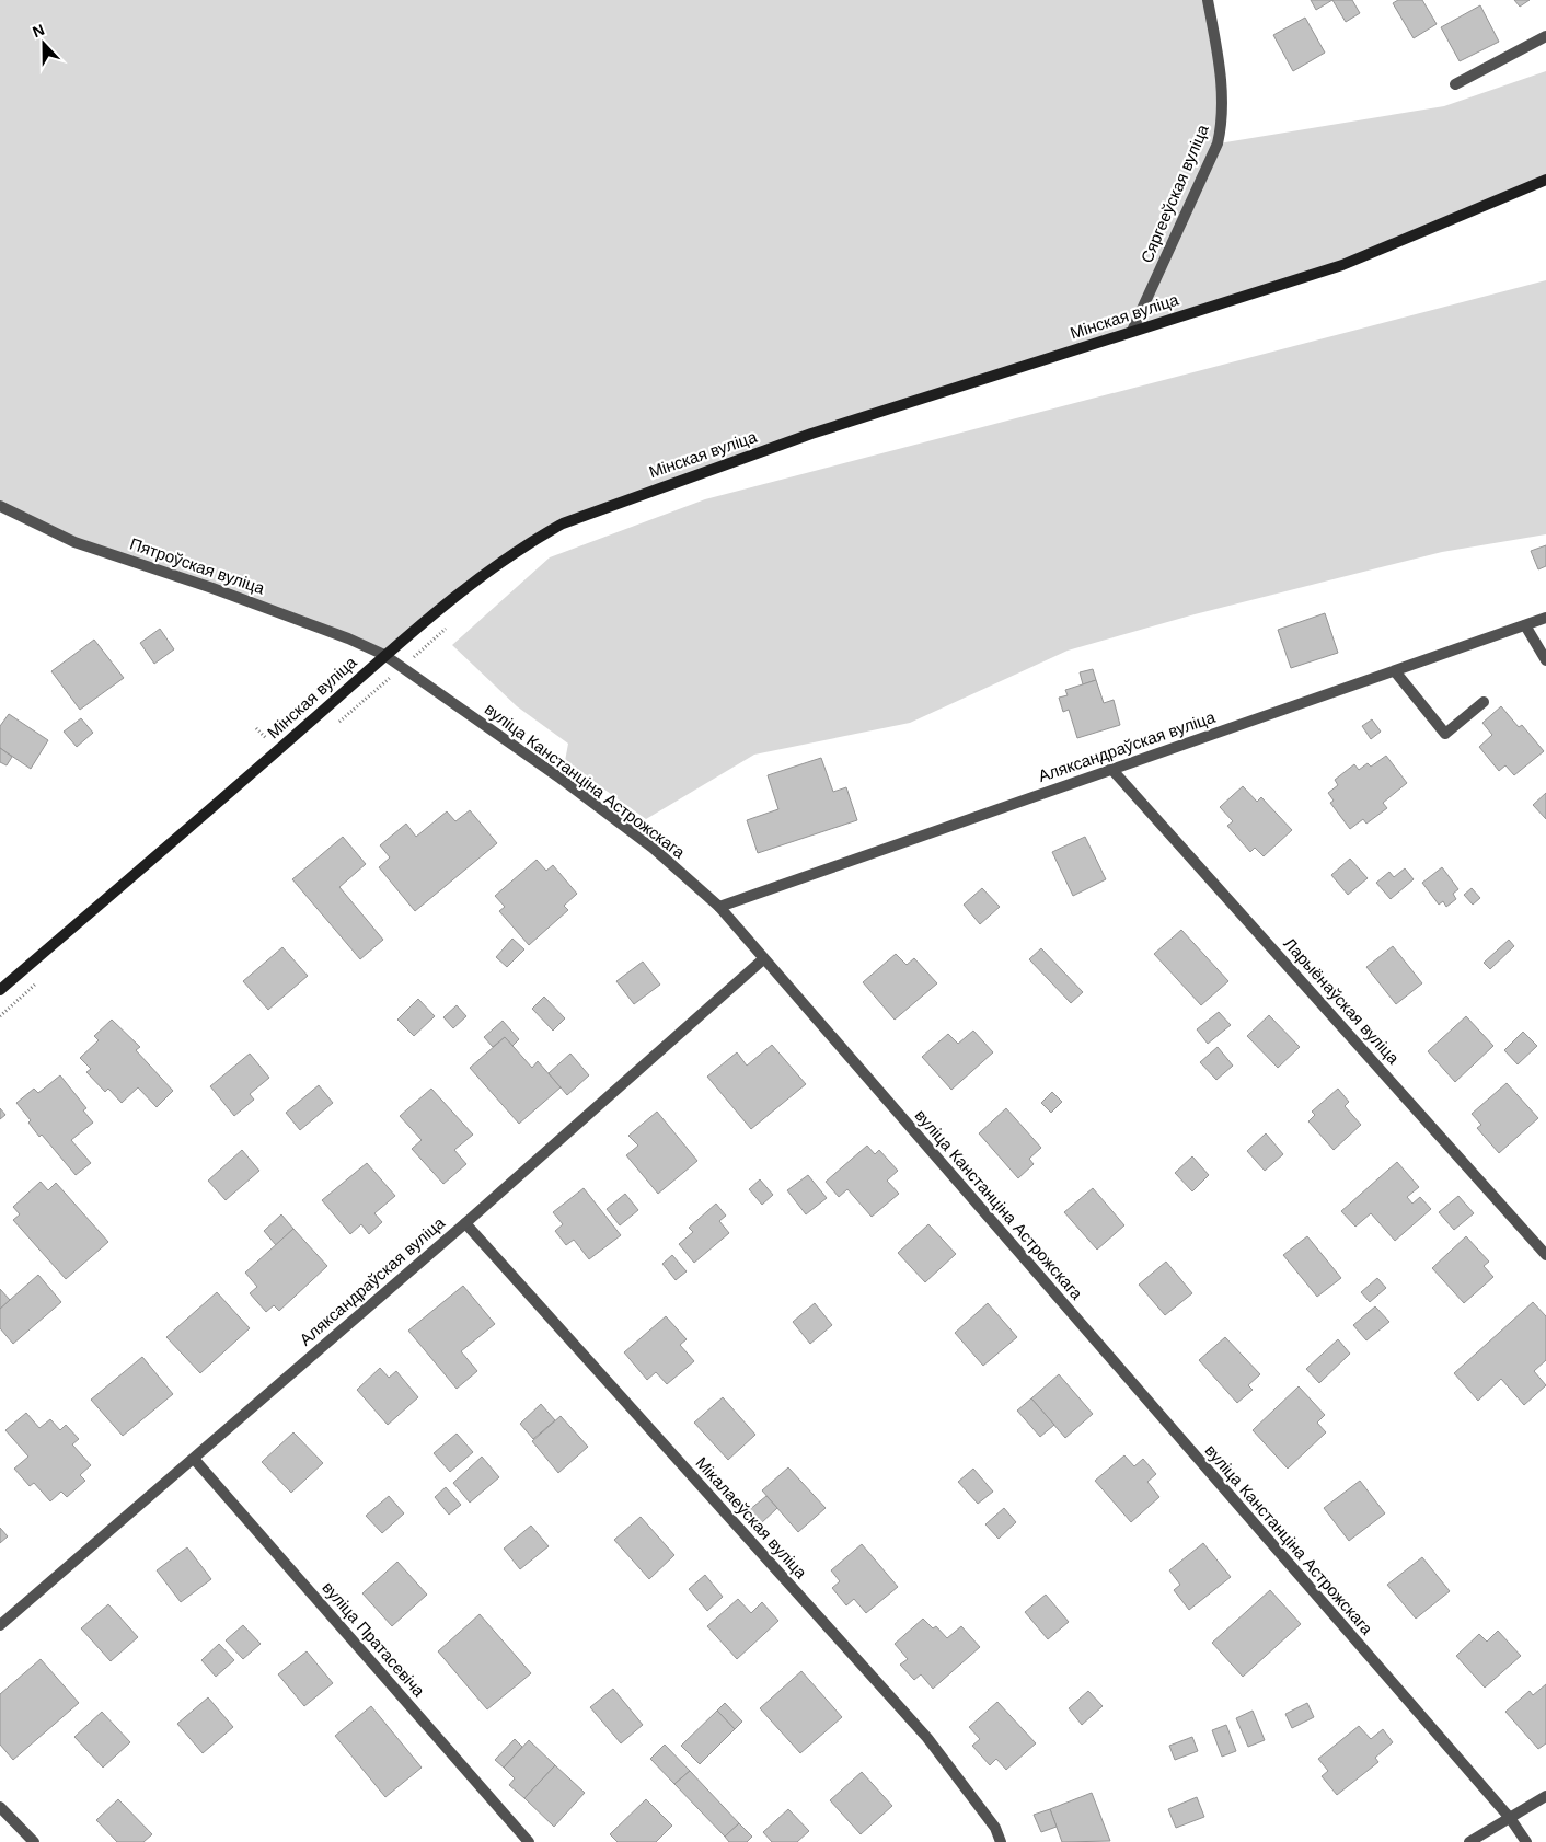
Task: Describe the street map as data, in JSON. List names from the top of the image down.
{
  "streets": {
    "main road": ["Мінская вуліца"],
    "street": [
      "Сяргееўская вуліца",
      "Пятроўская вуліца",
      "Аляксандраўская вуліца",
      "вуліца Канстанціна Астрожскага",
      "Ларыёнаўская вуліца",
      "Мікалаеўская вуліца",
      "вуліца Пратасевіча"
    ]
  },
  "crossings": [
    ["Сяргееўская вуліца", "Мінская вуліца"],
    ["Мінская вуліца", "Пятроўская вуліца"],
    ["Мінская вуліца", "вуліца Канстанціна Астрожскага"],
    ["Пятроўская вуліца", "вуліца Канстанціна Астрожскага"],
    ["Аляксандраўская вуліца", "вуліца Канстанціна Астрожскага"],
    ["Аляксандраўская вуліца", "Ларыёнаўская вуліца"],
    ["Аляксандраўская вуліца", "Мікалаеўская вуліца"],
    ["Аляксандраўская вуліца", "вуліца Пратасевіча"]
  ],
  "north": "top"
}
